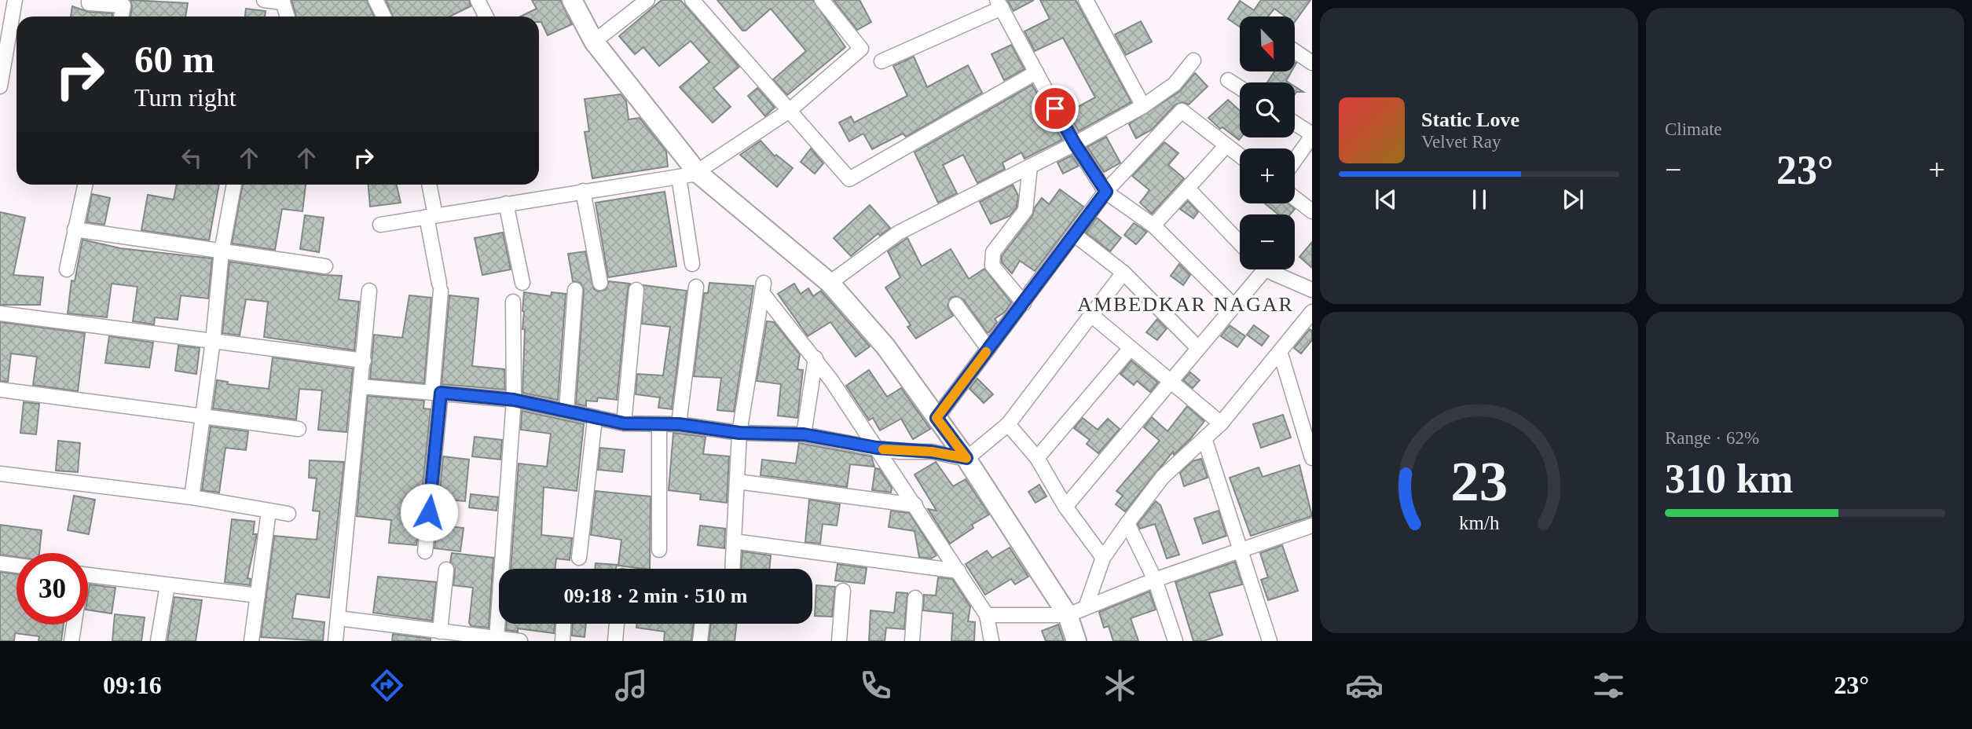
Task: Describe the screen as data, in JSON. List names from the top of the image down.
{
  "districts": ["AMBEDKAR NAGAR"],
  "north": "bottom right",
  "page": {
    "tile": [
      "Climate",
      ["Range · 62%", "310 km"]
    ],
    "map_buttons": ["+", "−"],
    "turn": ["60 m", "Turn right"],
    "song": ["Static Love", "Velvet Ray"],
    "heat": ["−", "23°", "+"],
    "limit": "30",
    "trip": "09:18 · 2 min · 510 m",
    "tabs": ["09:16", "23°"],
    "gauge": ["23", "km/h"]
  }
}
